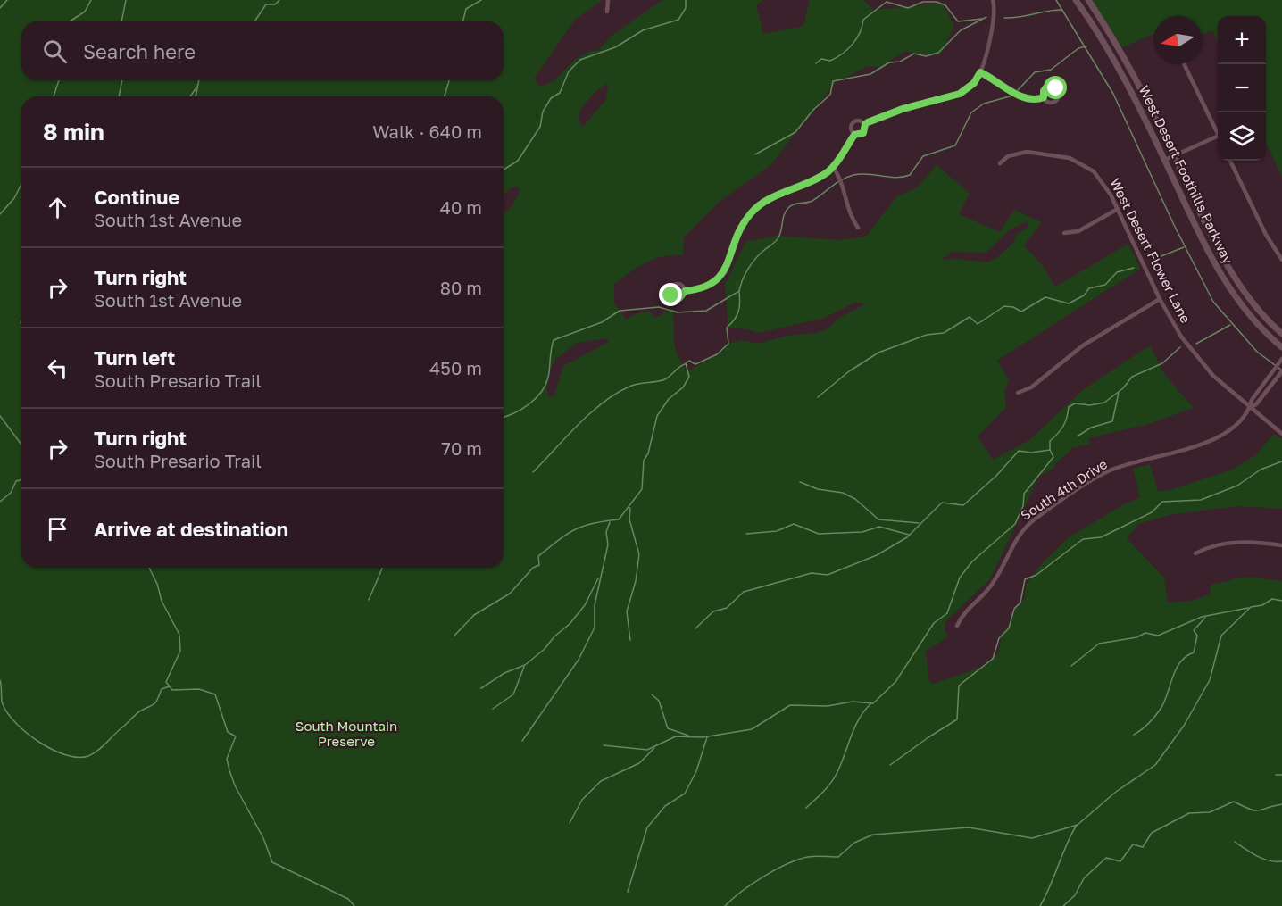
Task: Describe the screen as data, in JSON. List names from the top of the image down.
{
  "streets": {
    "street": ["West Desert Foothills Parkway", "West Desert Flower Lane", "South 4th Drive"]
  },
  "crossings": [
    ["West Desert Flower Lane", "South 4th Drive"]
  ],
  "parks": ["South Mountain Preserve"],
  "north": "left",
  "page": {
    "map_buttons": ["+", "−"],
    "search": "Search here",
    "heading": ["8 min", "Walk · 640 m"],
    "list": [
      ["Continue", "South 1st Avenue", "40 m"],
      ["Turn right", "South 1st Avenue", "80 m"],
      ["Turn left", "South Presario Trail", "450 m"],
      ["Turn right", "South Presario Trail", "70 m"],
      "Arrive at destination"
    ]
  }
}
